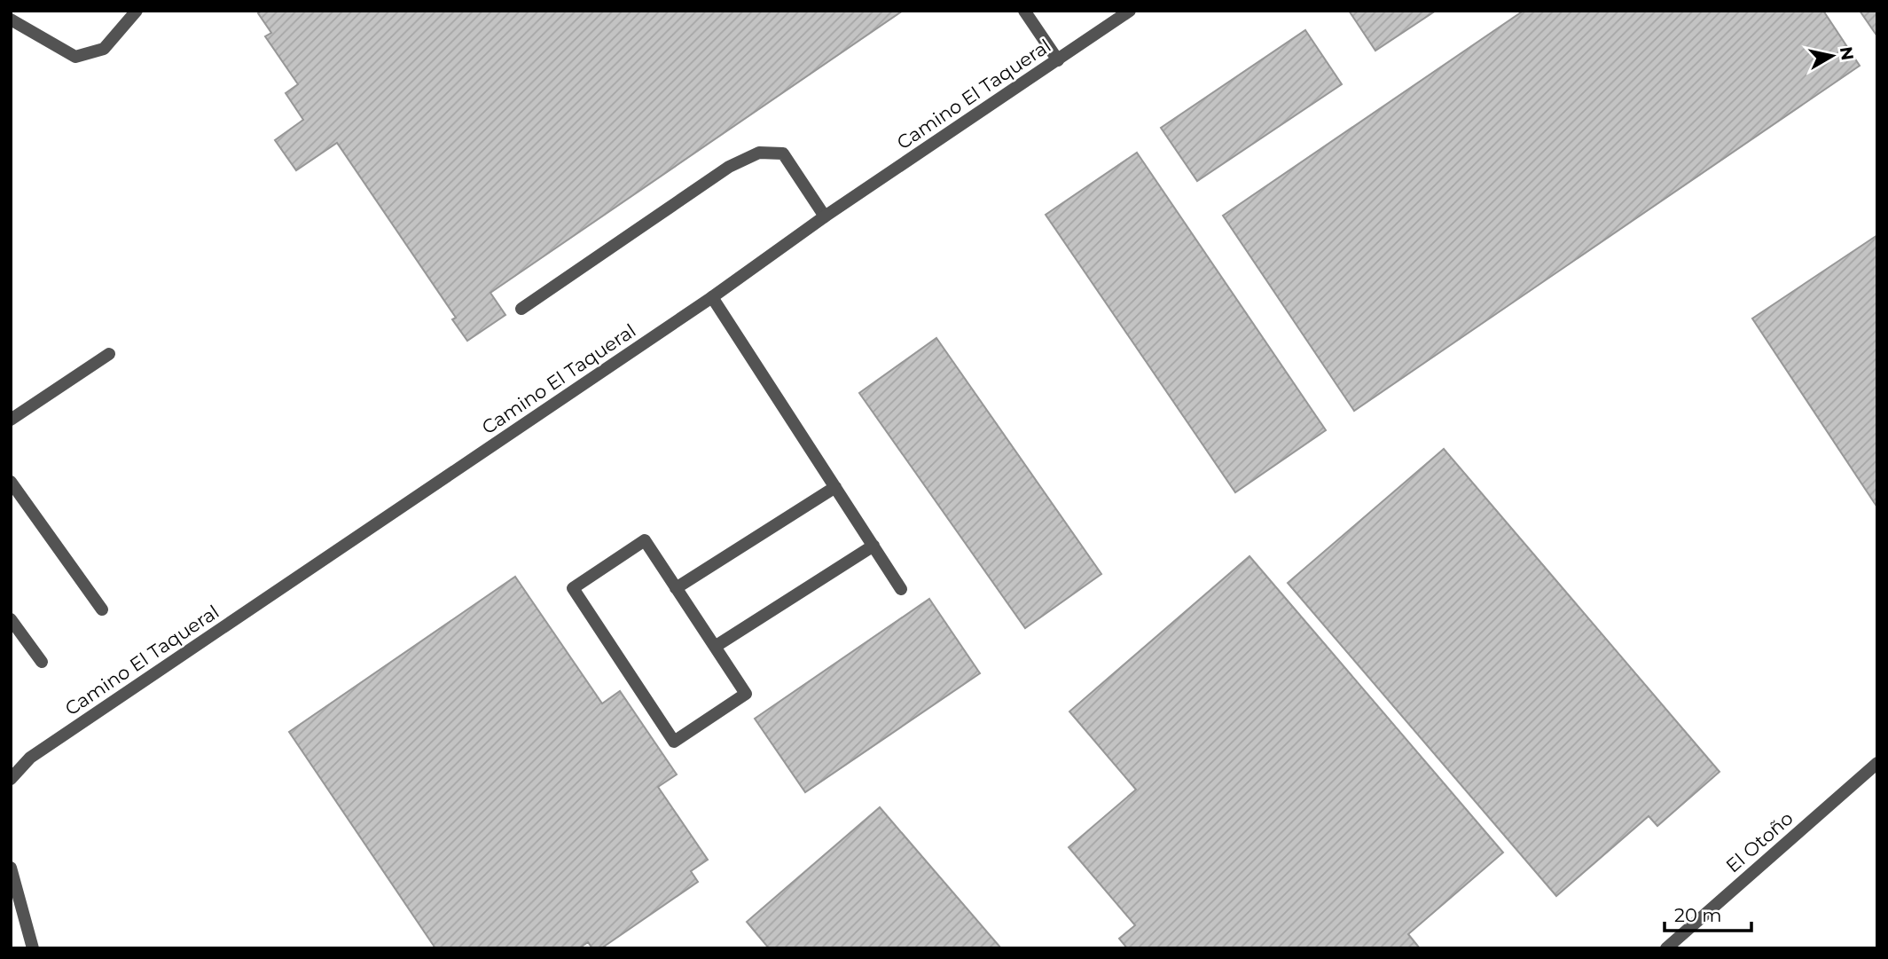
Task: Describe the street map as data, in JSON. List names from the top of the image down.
{
  "streets": {
    "street": ["Camino El Taqueral", "El Otoño"]
  },
  "scale_bar": "20 m",
  "north": "right"
}
